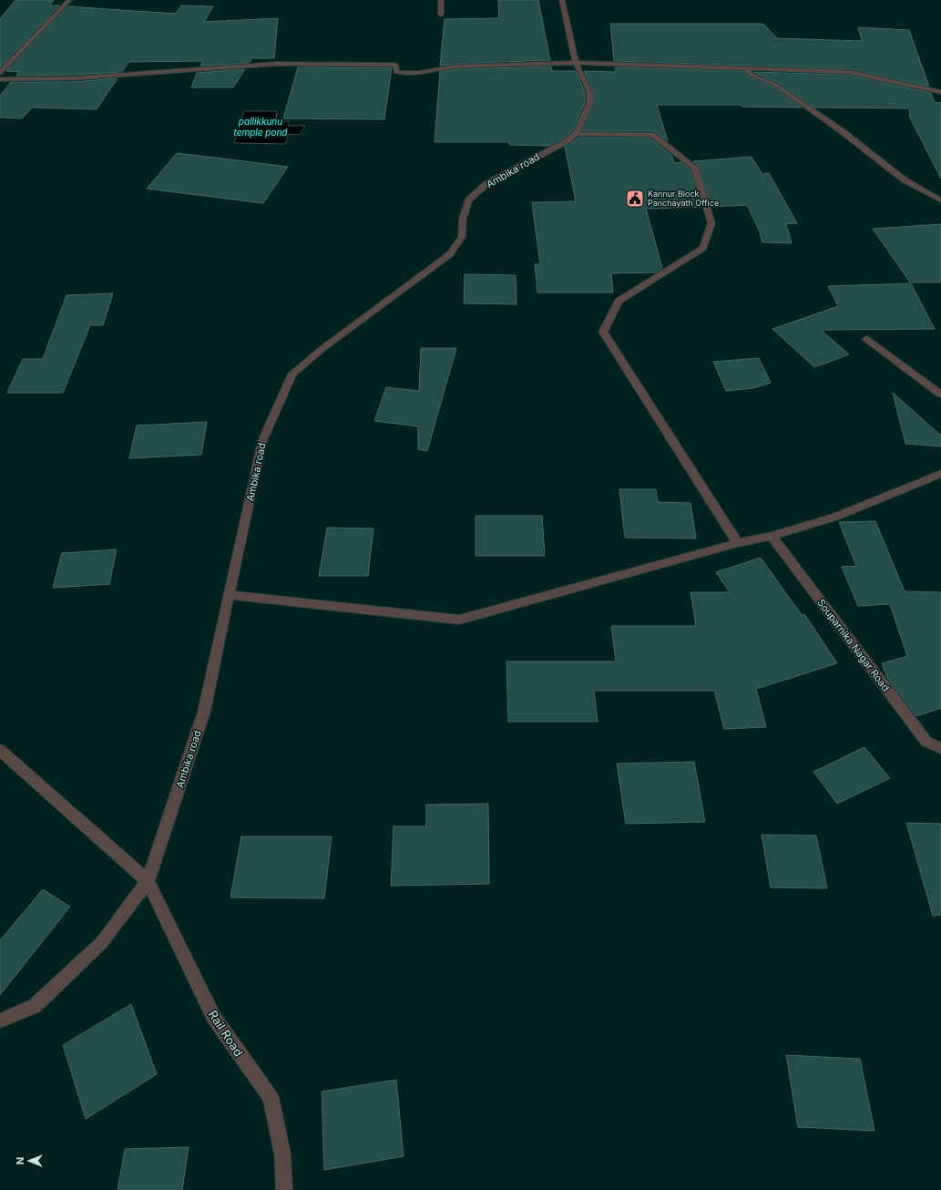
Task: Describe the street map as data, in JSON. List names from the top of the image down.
{
  "streets": {
    "street": ["Ambika road", "Souparnika Nagar Road", "Rail Road"]
  },
  "crossings": [
    ["Ambika road", "Rail Road"]
  ],
  "water": ["pallikkunu temple pond"],
  "places": {
    "public building": ["Kannur Block Panchayath Office"]
  },
  "north": "left"
}
